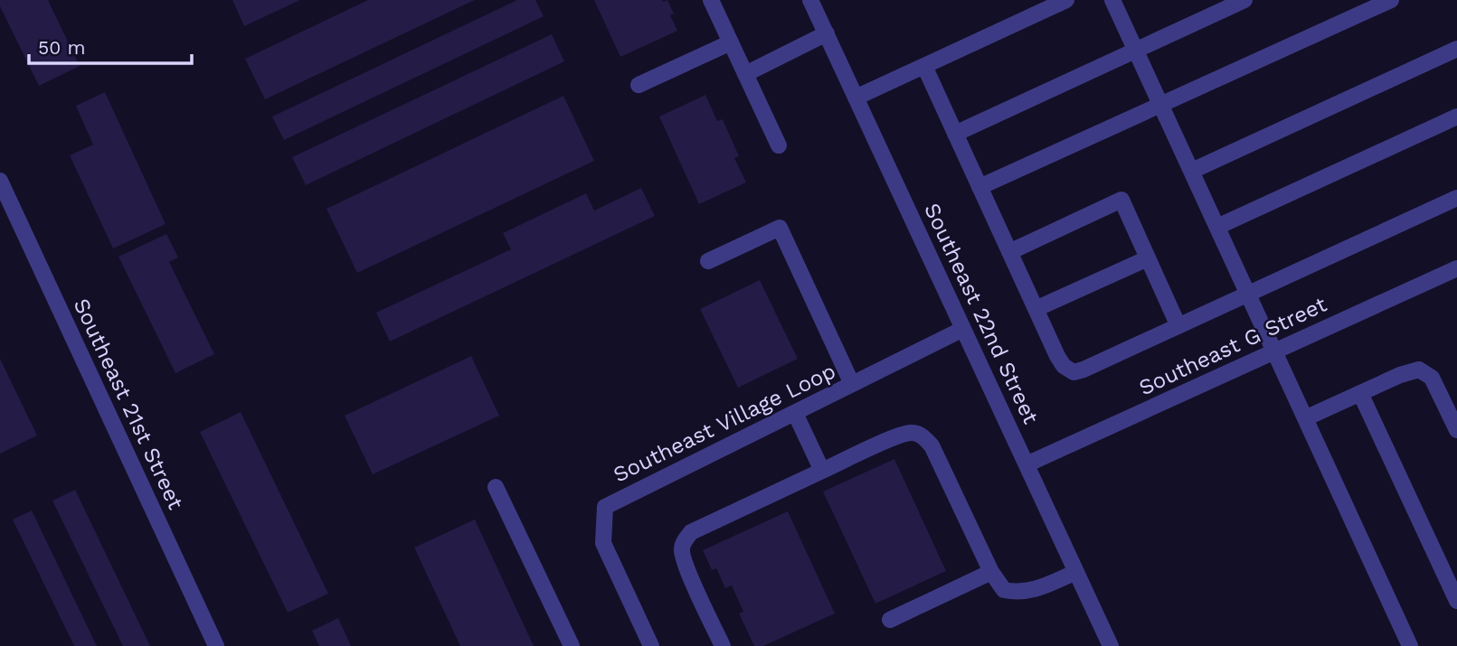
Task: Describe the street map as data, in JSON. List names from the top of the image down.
{
  "streets": {
    "street": [
      "Southeast 22nd Street",
      "Southeast G Street",
      "Southeast 21st Street",
      "Southeast Village Loop"
    ]
  },
  "crossings": [
    ["Southeast 22nd Street", "Southeast G Street"],
    ["Southeast 22nd Street", "Southeast Village Loop"]
  ],
  "scale_bar": "50 m"
}
